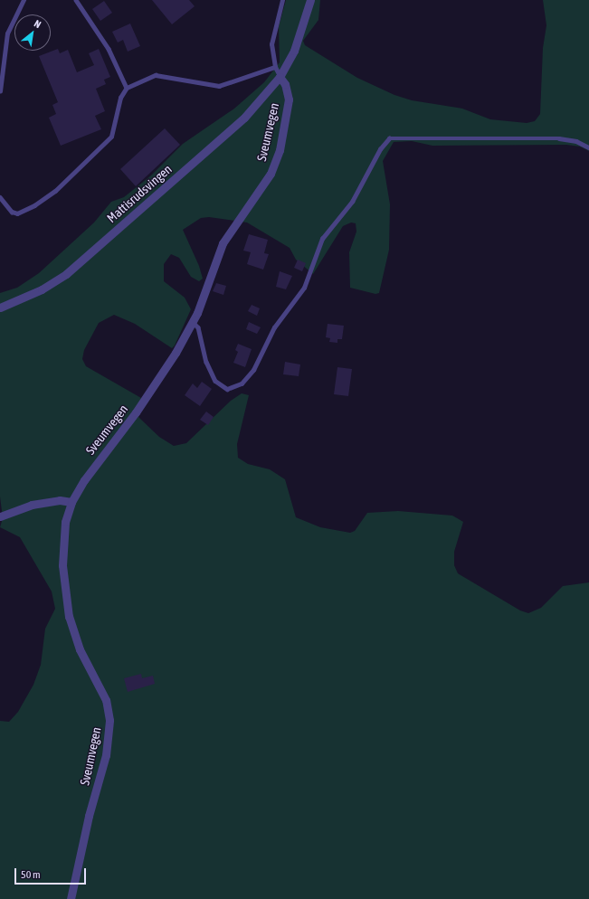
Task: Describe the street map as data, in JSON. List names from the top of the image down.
{
  "streets": {
    "street": ["Sveumvegen", "Mattisrudsvingen"]
  },
  "crossings": [
    ["Sveumvegen", "Mattisrudsvingen"]
  ],
  "scale_bar": "50 m",
  "north": "top right"
}
